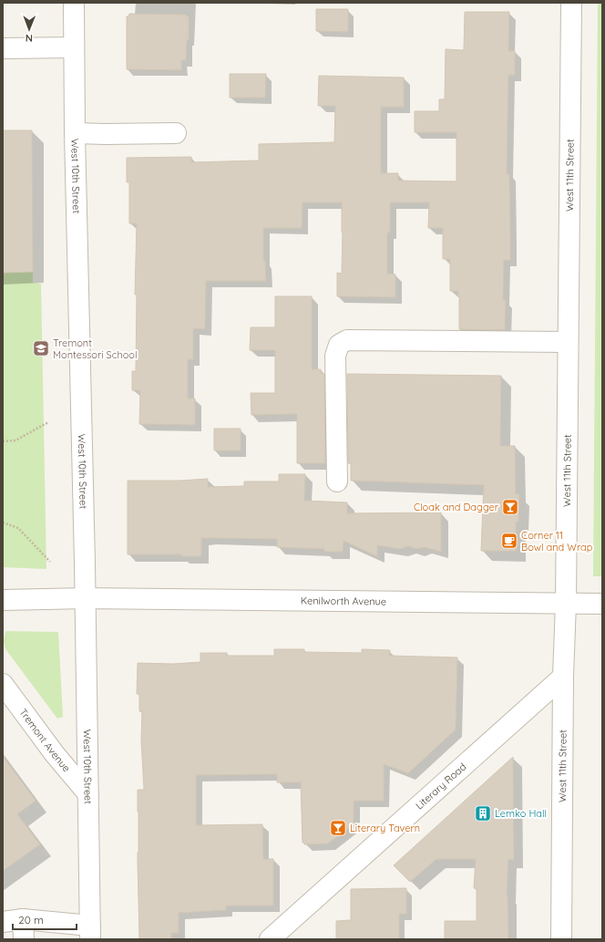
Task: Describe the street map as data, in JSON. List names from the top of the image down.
{
  "streets": {
    "street": [
      "West 10th Street",
      "West 11th Street",
      "Kenilworth Avenue",
      "Tremont Avenue",
      "Literary Road"
    ]
  },
  "crossings": [
    ["West 10th Street", "Kenilworth Avenue"],
    ["West 10th Street", "Tremont Avenue"],
    ["West 11th Street", "Kenilworth Avenue"],
    ["West 11th Street", "Literary Road"]
  ],
  "places": {
    "school or university": ["Tremont Montessori School"],
    "bar": ["Cloak and Dagger", "Literary Tavern"],
    "cafe": ["Corner 11 Bowl and Wrap"],
    "building": ["Lemko Hall"]
  },
  "scale_bar": "20 m",
  "north": "bottom"
}
